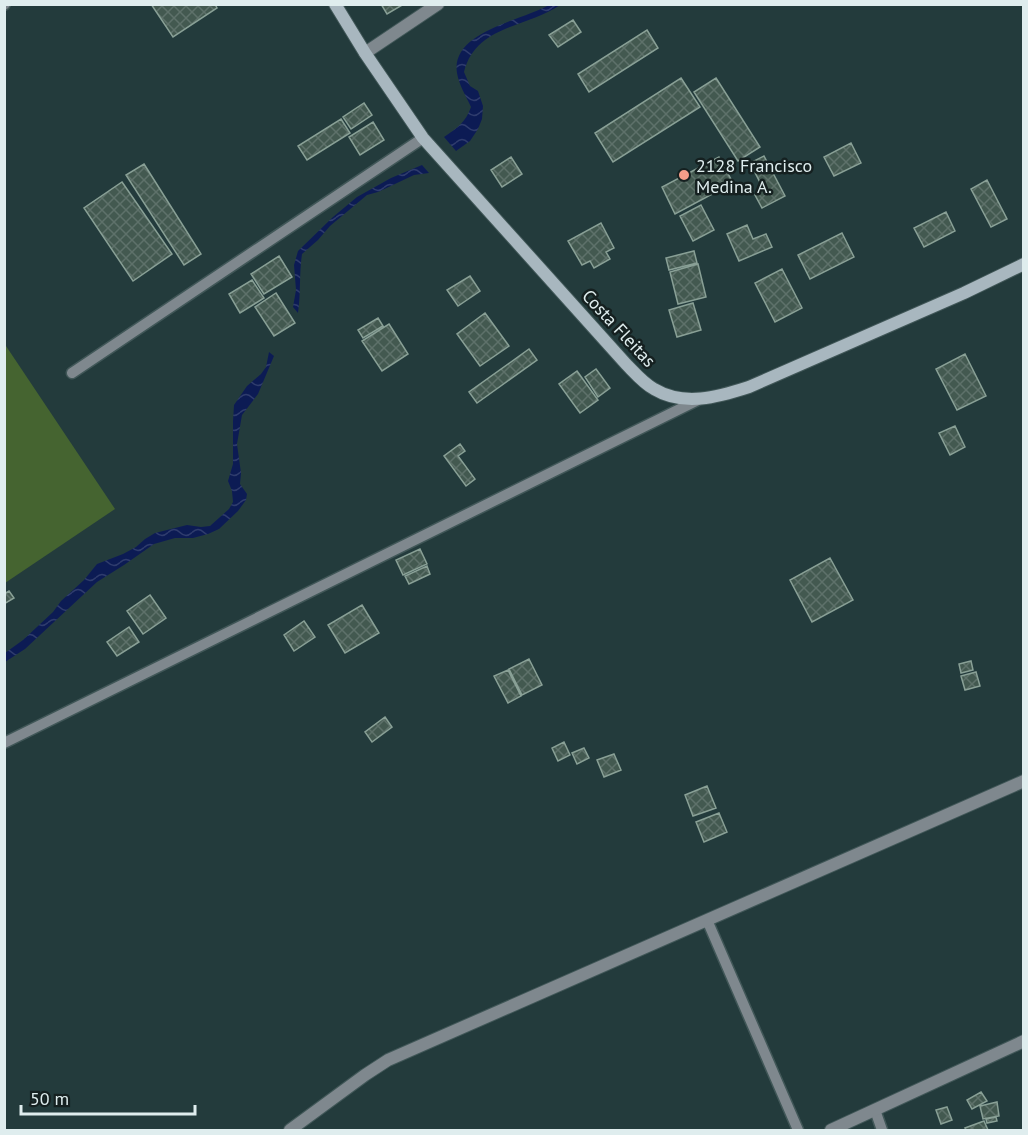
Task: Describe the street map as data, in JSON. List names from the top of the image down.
{
  "streets": {
    "main road": ["Costa Fleitas"]
  },
  "places": ["2128 Francisco Medina A."],
  "scale_bar": "50 m"
}
